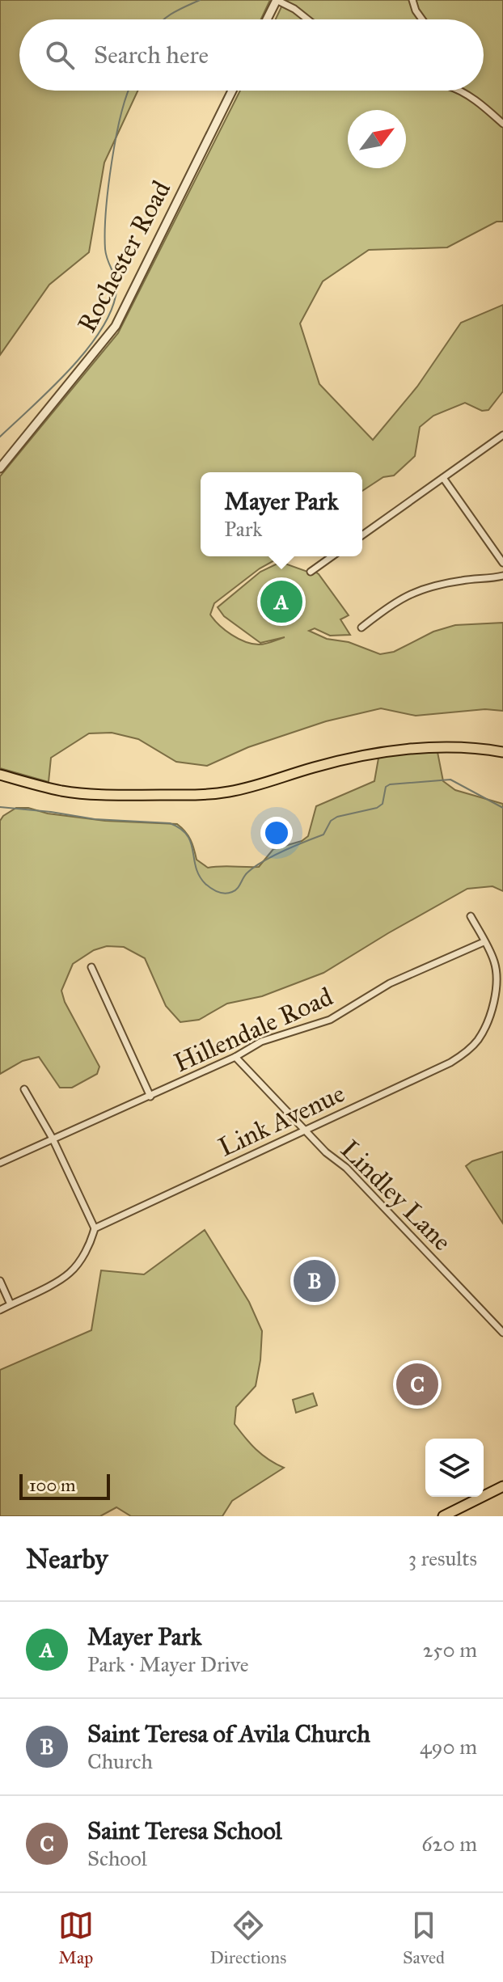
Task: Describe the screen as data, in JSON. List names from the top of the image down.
{
  "streets": {
    "street": [
      "Rochester Road",
      "Hillendale Road",
      "Link Avenue",
      "Lindley Lane"
    ]
  },
  "crossings": [
    ["Hillendale Road", "Link Avenue"],
    ["Hillendale Road", "Lindley Lane"],
    ["Link Avenue", "Lindley Lane"]
  ],
  "scale_bar": "100 m",
  "north": "top right",
  "page": {
    "search": "Search here",
    "popup": ["Mayer Park", "Park"],
    "pins": ["A", "B", "C"],
    "scale": "100 m",
    "heading": ["Nearby", "3 results"],
    "list": [
      {
        "mark": "A",
        "name": "Mayer Park",
        "note": "Park · Mayer Drive",
        "value": "250 m"
      },
      {
        "mark": "B",
        "name": "Saint Teresa of Avila Church",
        "note": "Church",
        "value": "490 m"
      },
      {
        "mark": "C",
        "name": "Saint Teresa School",
        "note": "School",
        "value": "620 m"
      }
    ],
    "nav": ["Map", "Directions", "Saved"]
  }
}
